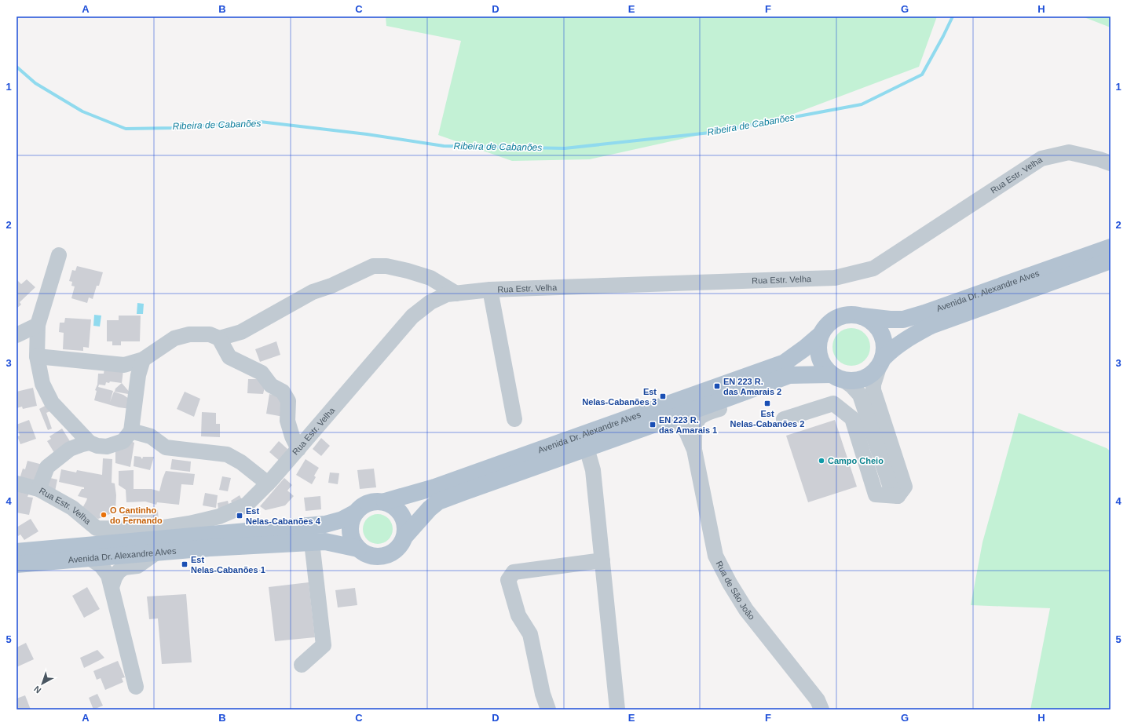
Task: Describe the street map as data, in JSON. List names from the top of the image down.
{
  "streets": {
    "main road": ["Avenida Dr. Alexandre Alves"],
    "street": ["Rua Estr. Velha", "Rua de São João"]
  },
  "water": ["Ribeira de Cabanões"],
  "places": {
    "transit": [
      "EN 223 R. das Amarais 2",
      "Est Nelas-Cabanões 3",
      "Est Nelas-Cabanões 2",
      "EN 223 R. das Amarais 1",
      "Est Nelas-Cabanões 4",
      "Est Nelas-Cabanões 1"
    ],
    "other": ["Campo Cheio", "O Cantinho do Fernando"]
  },
  "north": "bottom left",
  "grid": {
    "columns": [
      "A",
      "B",
      "C",
      "D",
      "E",
      "F",
      "G",
      "H"
    ],
    "rows": [
      "1",
      "2",
      "3",
      "4",
      "5"
    ]
  }
}
